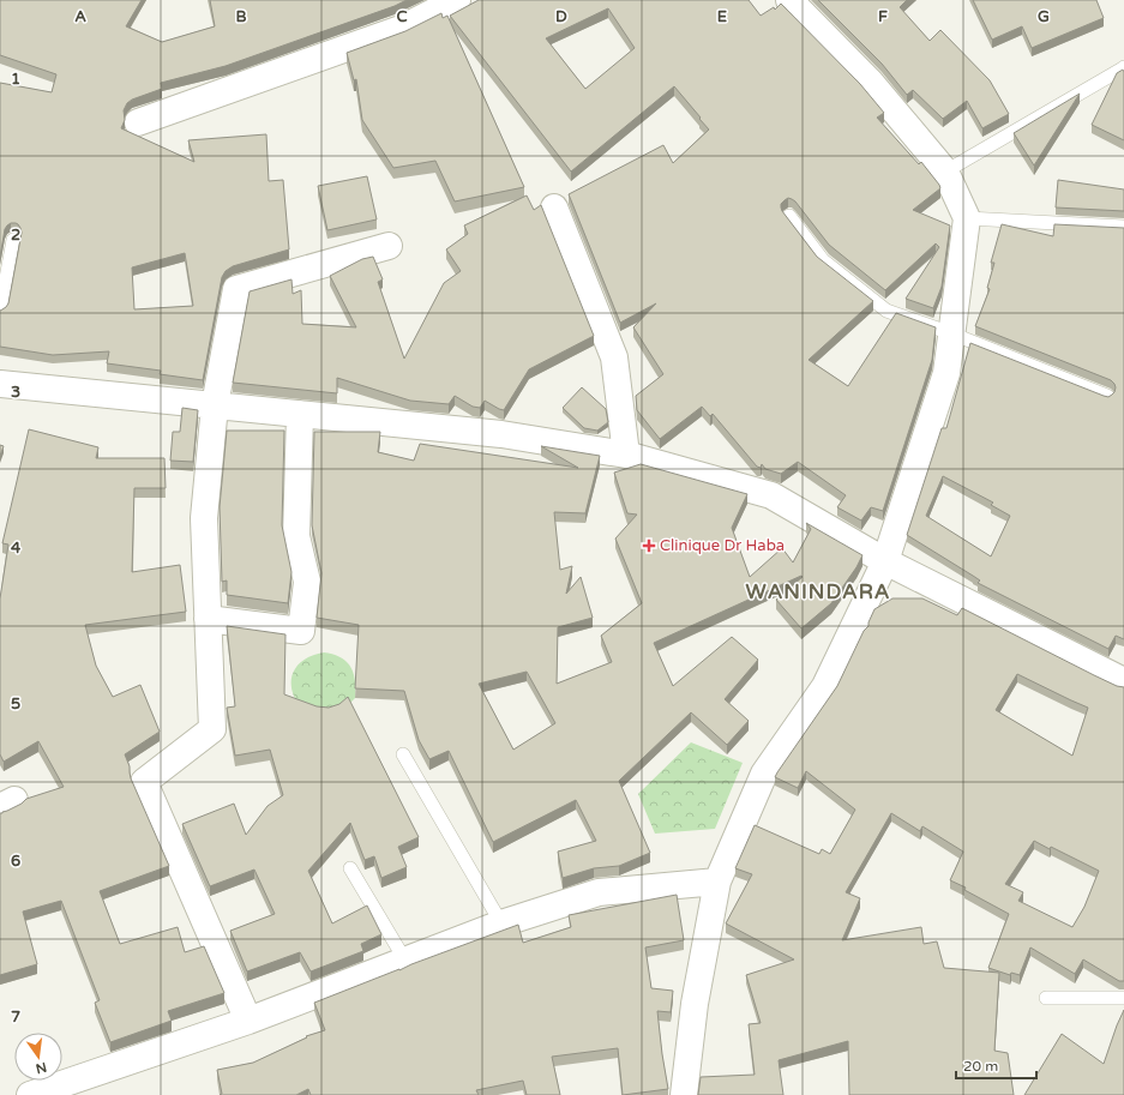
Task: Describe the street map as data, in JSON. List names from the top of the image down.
{
  "districts": ["WANINDARA"],
  "places": {
    "health": ["Clinique Dr Haba"]
  },
  "scale_bar": "20 m",
  "north": "bottom",
  "grid": {
    "columns": [
      "A",
      "B",
      "C",
      "D",
      "E",
      "F",
      "G"
    ],
    "rows": [
      "1",
      "2",
      "3",
      "4",
      "5",
      "6",
      "7"
    ]
  }
}
